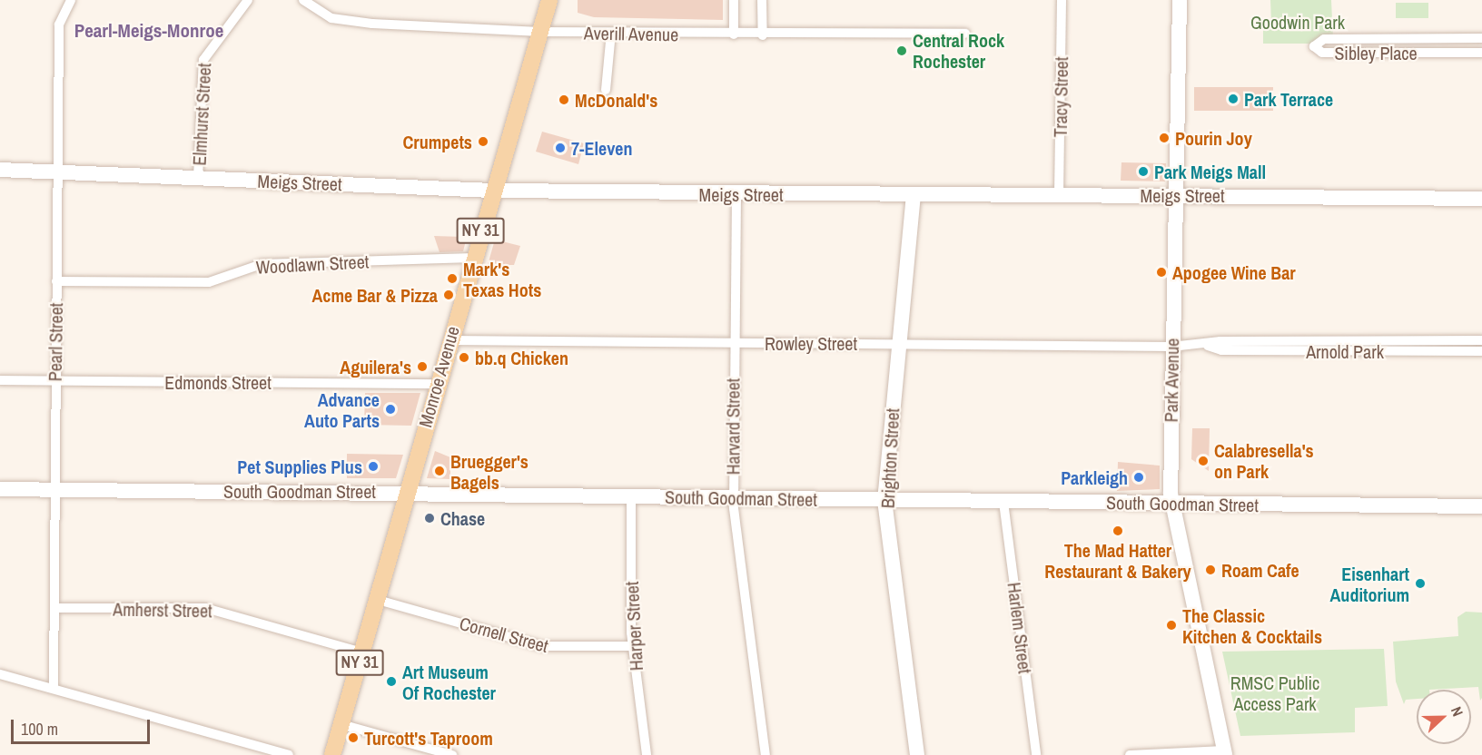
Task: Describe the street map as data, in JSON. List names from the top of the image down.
{
  "streets": {
    "main road": ["NY 31", "Monroe Avenue"],
    "street": [
      "Averill Avenue",
      "Sibley Place",
      "Tracy Street",
      "Elmhurst Street",
      "Meigs Street",
      "Woodlawn Street",
      "Pearl Street",
      "Rowley Street",
      "Arnold Park",
      "Park Avenue",
      "Edmonds Street",
      "Harvard Street",
      "Brighton Street",
      "South Goodman Street",
      "Amherst Street",
      "Harper Street",
      "Harlem Street",
      "Cornell Street"
    ]
  },
  "crossings": [
    ["Averill Avenue", "Monroe Avenue"],
    ["Tracy Street", "Meigs Street"],
    ["Elmhurst Street", "Meigs Street"],
    ["Meigs Street", "Pearl Street"],
    ["Meigs Street", "Monroe Avenue"],
    ["Meigs Street", "Park Avenue"],
    ["Meigs Street", "Harvard Street"],
    ["Meigs Street", "Brighton Street"],
    ["Woodlawn Street", "Pearl Street"],
    ["Woodlawn Street", "Monroe Avenue"],
    ["Pearl Street", "Edmonds Street"],
    ["Pearl Street", "South Goodman Street"],
    ["Pearl Street", "Amherst Street"],
    ["Rowley Street", "Arnold Park"],
    ["Rowley Street", "Monroe Avenue"],
    ["Rowley Street", "Park Avenue"],
    ["Rowley Street", "Harvard Street"],
    ["Rowley Street", "Brighton Street"],
    ["Arnold Park", "Park Avenue"],
    ["Monroe Avenue", "Edmonds Street"],
    ["Monroe Avenue", "South Goodman Street"],
    ["Monroe Avenue", "Amherst Street"],
    ["Monroe Avenue", "Cornell Street"],
    ["Park Avenue", "South Goodman Street"],
    ["Harvard Street", "South Goodman Street"],
    ["Brighton Street", "South Goodman Street"],
    ["South Goodman Street", "Harper Street"],
    ["South Goodman Street", "Harlem Street"],
    ["Harper Street", "Cornell Street"]
  ],
  "districts": ["Pearl-Meigs-Monroe"],
  "parks": ["Goodwin Park", "RMSC Public Access Park"],
  "places": [
    "Central Rock Rochester",
    "Park Terrace",
    "McDonald's",
    "Pourin Joy",
    "Crumpets",
    "7-Eleven",
    "Park Meigs Mall",
    "Apogee Wine Bar",
    "Mark's Texas Hots",
    "Acme Bar & Pizza",
    "bb.q Chicken",
    "Aguilera's",
    "Advance Auto Parts",
    "Calabresella's on Park",
    "Pet Supplies Plus",
    "Bruegger's Bagels",
    "Parkleigh",
    "Chase",
    "The Mad Hatter Restaurant & Bakery",
    "Roam Cafe",
    "Eisenhart Auditorium",
    "The Classic Kitchen & Cocktails",
    "Art Museum Of Rochester",
    "Turcott's Taproom"
  ],
  "scale_bar": "100 m",
  "north": "right"
}
